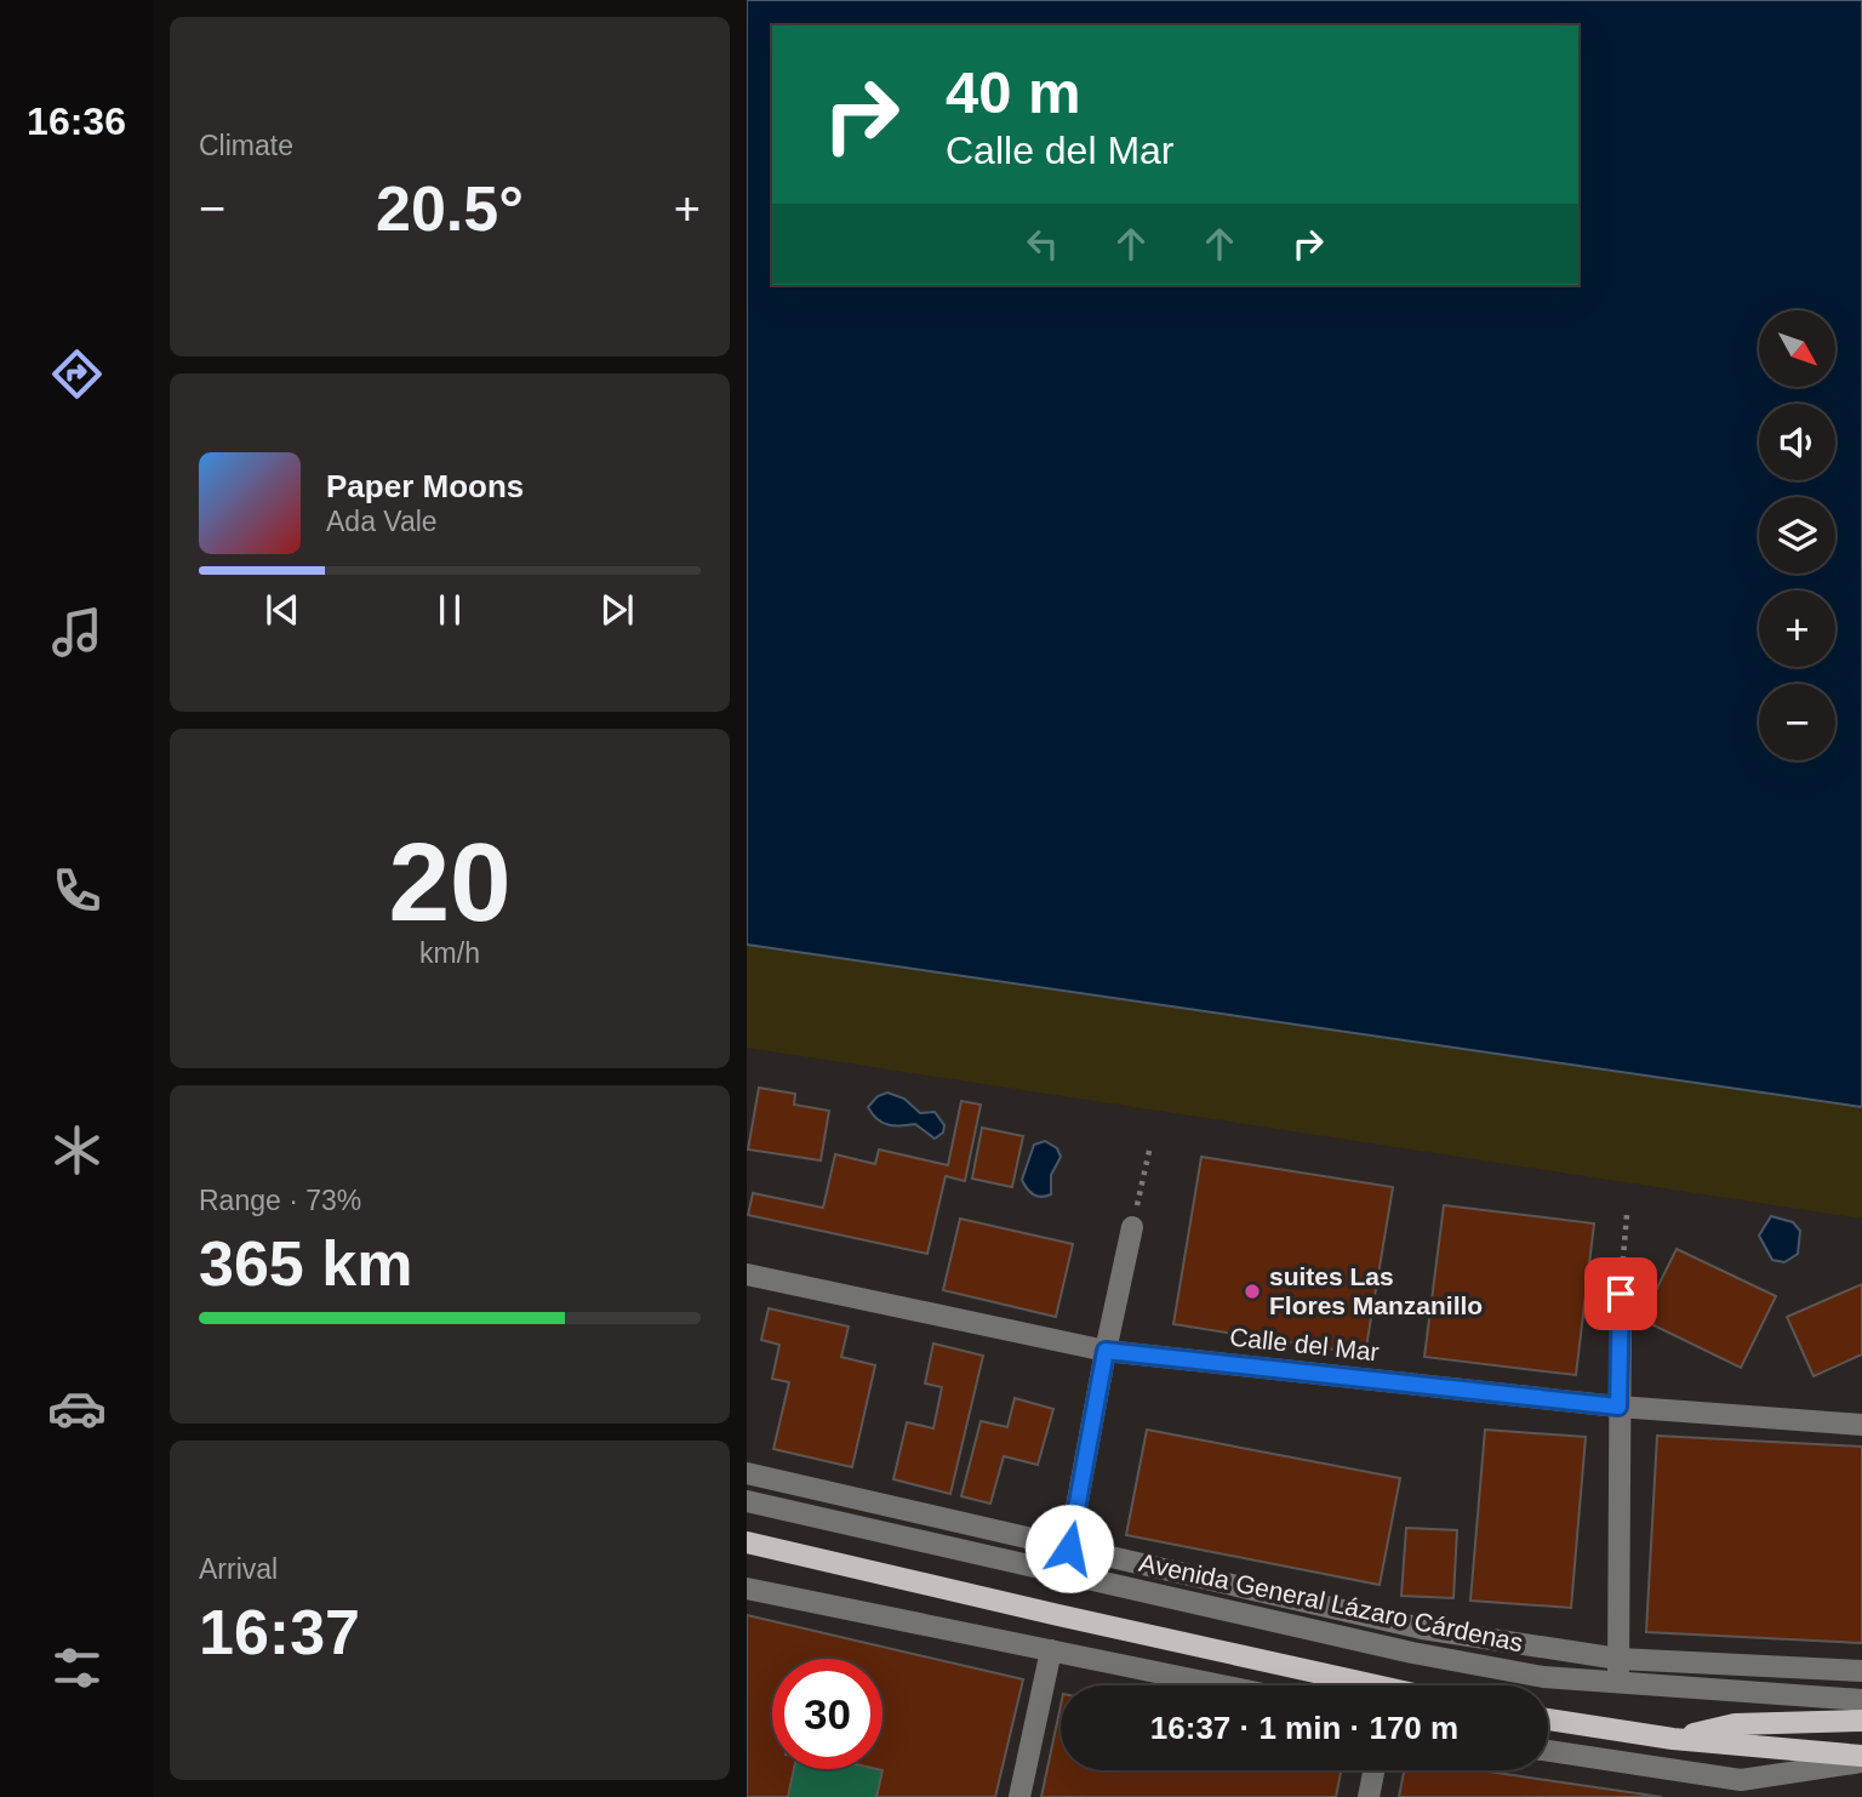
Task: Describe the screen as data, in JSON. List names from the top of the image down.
{
  "streets": {
    "street": ["Calle del Mar", "Avenida General Lázaro Cárdenas"]
  },
  "places": ["suites Las Flores Manzanillo"],
  "north": "bottom right",
  "page": {
    "tabs": "16:36",
    "tile": [
      "Climate",
      ["20", "km/h"],
      ["Range · 73%", "365 km"],
      ["Arrival", "16:37"]
    ],
    "turn": ["40 m", "Calle del Mar"],
    "heat": ["−", "20.5°", "+"],
    "map_buttons": ["+", "−"],
    "song": ["Paper Moons", "Ada Vale"],
    "limit": "30",
    "trip": "16:37 · 1 min · 170 m"
  }
}
